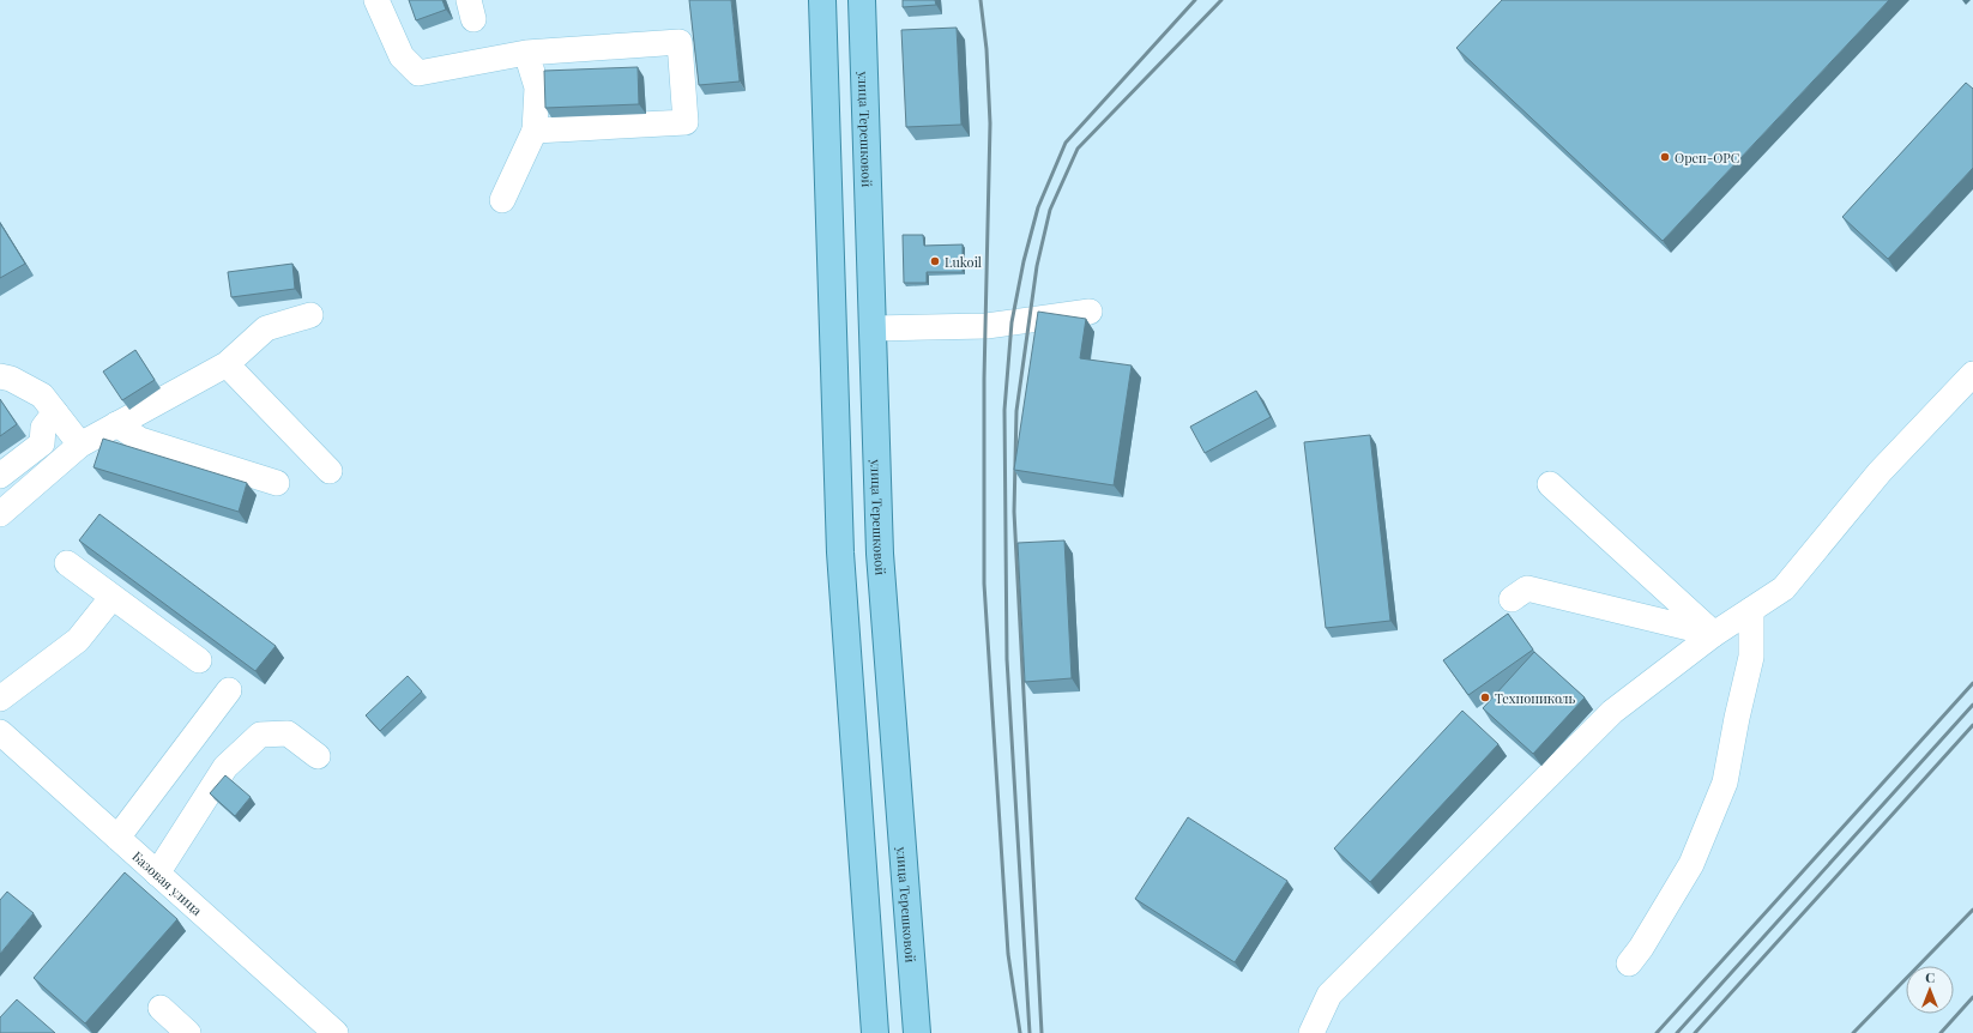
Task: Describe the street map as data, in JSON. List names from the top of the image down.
{
  "streets": {
    "main road": ["улица Терешковой"],
    "street": ["Базовая улица"]
  },
  "places": ["Орен-ОРС", "Lukoil", "Технониколь"],
  "north": "top"
}
